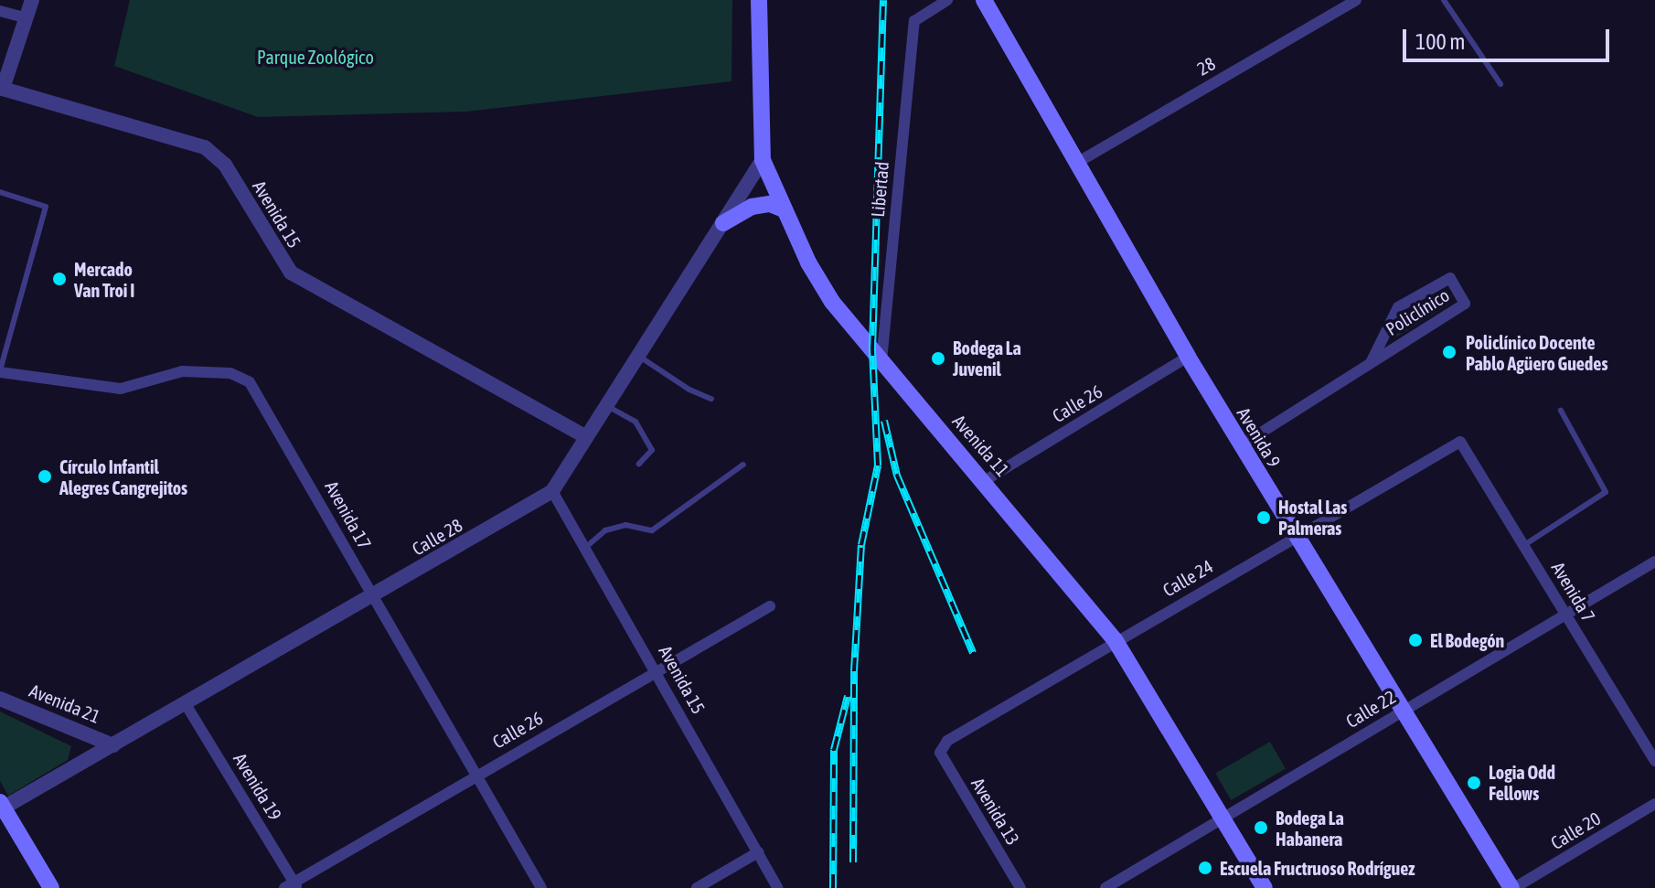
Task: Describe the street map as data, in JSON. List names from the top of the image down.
{
  "streets": {
    "main road": ["Avenida 9", "Avenida 11"],
    "street": [
      "28",
      "Libertad",
      "Avenida 15",
      "Policlínico",
      "Calle 26",
      "Avenida 17",
      "Calle 28",
      "Calle 24",
      "Avenida 7",
      "Avenida 21",
      "Calle 22",
      "Avenida 19",
      "Avenida 13",
      "Calle 20"
    ]
  },
  "crossings": [
    ["28", "Avenida 9"],
    ["Libertad", "Avenida 11"],
    ["Avenida 15", "Calle 26"],
    ["Avenida 15", "Calle 28"],
    ["Policlínico", "Avenida 9"],
    ["Calle 26", "Avenida 9"],
    ["Calle 26", "Avenida 11"],
    ["Calle 26", "Avenida 17"],
    ["Calle 26", "Avenida 19"],
    ["Avenida 9", "Calle 24"],
    ["Avenida 9", "Calle 22"],
    ["Avenida 9", "Calle 20"],
    ["Avenida 11", "Calle 28"],
    ["Avenida 11", "Calle 24"],
    ["Avenida 11", "Calle 22"],
    ["Avenida 17", "Calle 28"],
    ["Calle 28", "Avenida 21"],
    ["Calle 28", "Avenida 19"],
    ["Calle 24", "Avenida 7"],
    ["Calle 24", "Avenida 13"],
    ["Avenida 7", "Calle 22"]
  ],
  "parks": ["Parque Zoológico"],
  "places": [
    "Mercado Van Troi I",
    "Policlínico Docente Pablo Agüero Guedes",
    "Bodega La Juvenil",
    "Círculo Infantil Alegres Cangrejitos",
    "Hostal Las Palmeras",
    "El Bodegón",
    "Logia Odd Fellows",
    "Bodega La Habanera",
    "Escuela Fructruoso Rodríguez"
  ],
  "scale_bar": "100 m"
}
